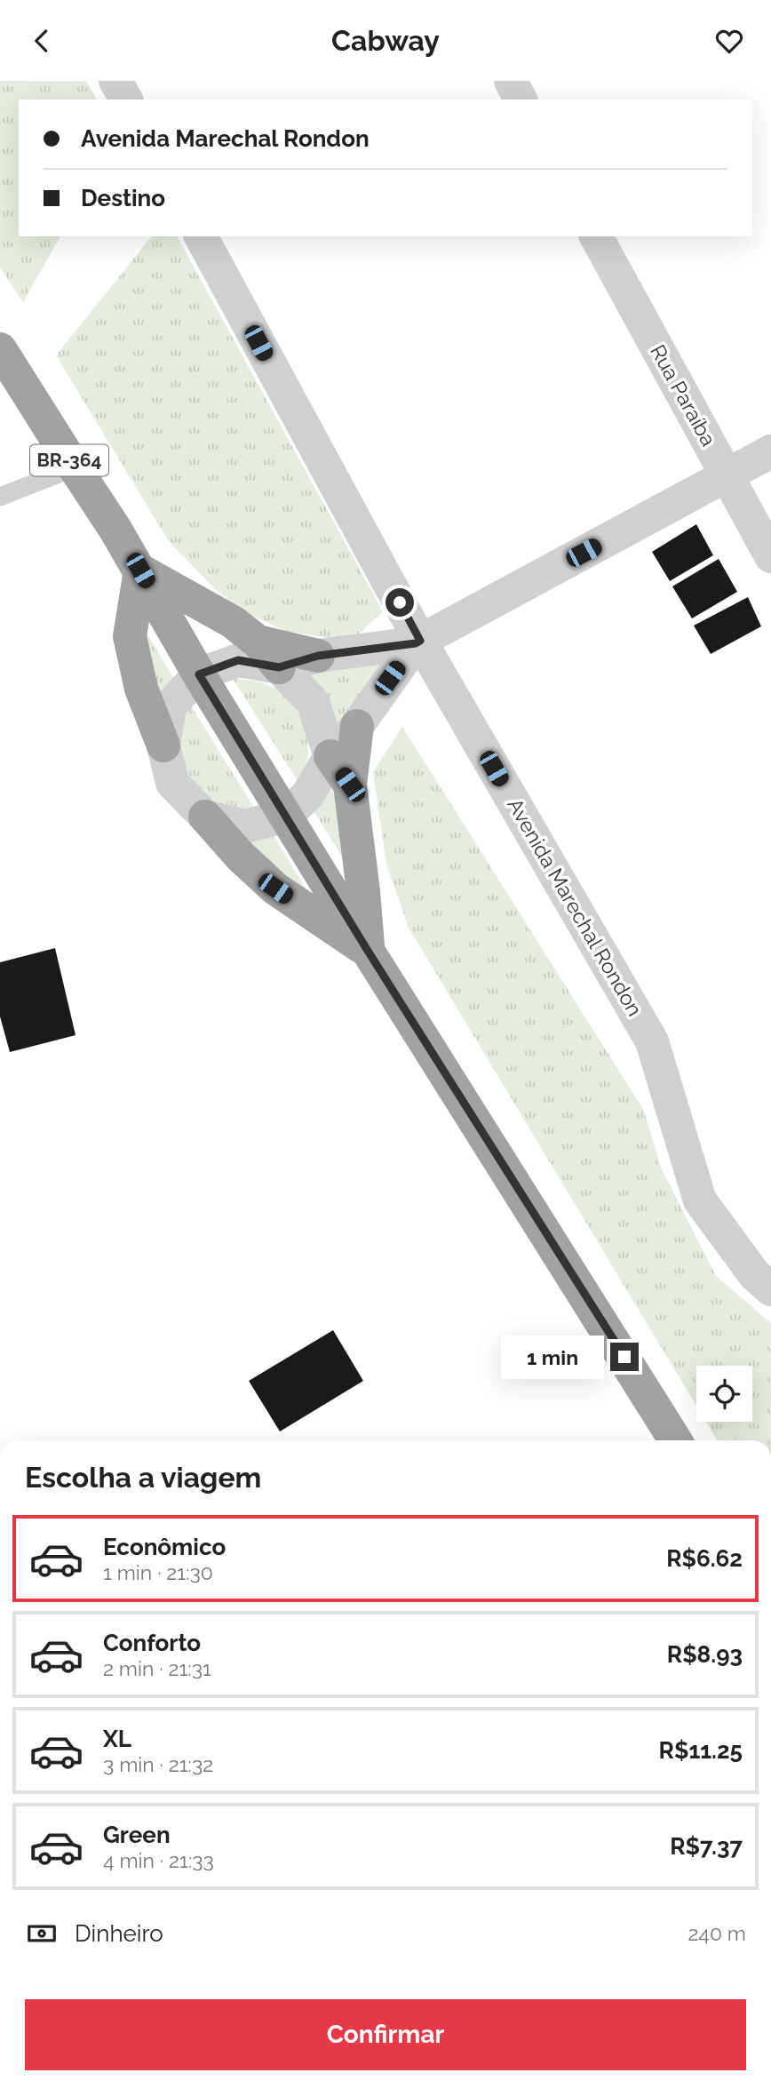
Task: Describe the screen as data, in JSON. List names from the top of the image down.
{
  "streets": {
    "highway": ["BR-364"],
    "street": ["Rua Paraíba", "Avenida Marechal Rondon"]
  },
  "page": {
    "header": "Cabway",
    "banner": ["Avenida Marechal Rondon", "Destino"],
    "bubble": "1 min",
    "heading": "Escolha a viagem",
    "list": [
      {
        "name": "Econômico",
        "note": "1 min · 21:30",
        "value": "R$6.62"
      },
      {
        "name": "Conforto",
        "note": "2 min · 21:31",
        "value": "R$8.93"
      },
      {
        "name": "XL",
        "note": "3 min · 21:32",
        "value": "R$11.25"
      },
      {
        "name": "Green",
        "note": "4 min · 21:33",
        "value": "R$7.37"
      }
    ],
    "pay": ["Dinheiro", "240 m"],
    "buttons": "Confirmar"
  }
}
